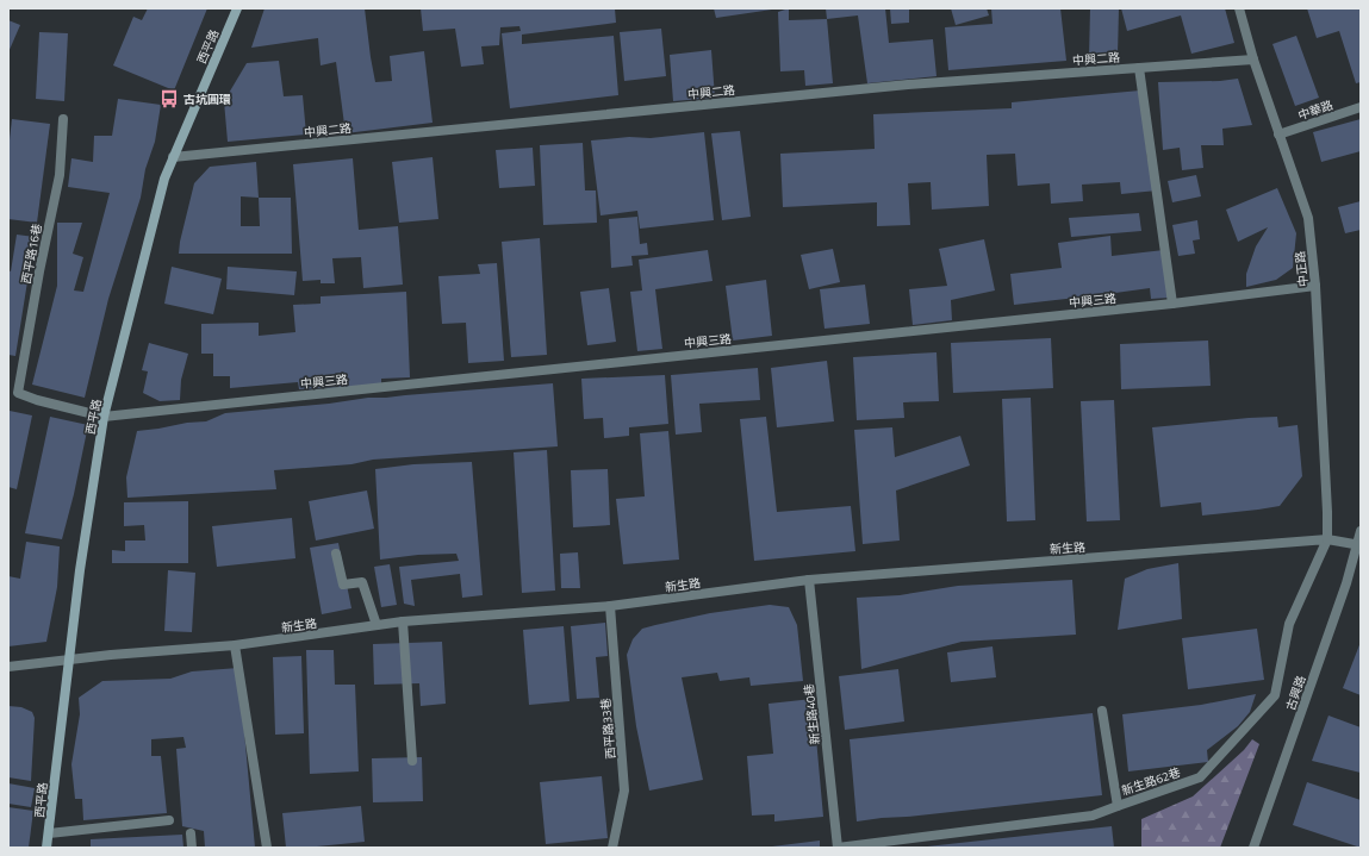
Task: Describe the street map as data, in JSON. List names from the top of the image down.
{
  "streets": {
    "main road": ["西平路"],
    "street": [
      "中興二路",
      "中華路",
      "西平路16巷",
      "中正路",
      "中興三路",
      "新生路",
      "古興路",
      "新生路40巷",
      "西平路33巷",
      "新生路62巷"
    ]
  },
  "crossings": [
    ["西平路", "中興二路"],
    ["西平路", "西平路16巷"],
    ["西平路", "中興三路"],
    ["西平路", "新生路"],
    ["中興二路", "中正路"],
    ["中華路", "中正路"],
    ["西平路16巷", "中興三路"],
    ["中正路", "中興三路"],
    ["中正路", "新生路"],
    ["中正路", "新生路62巷"],
    ["新生路", "古興路"],
    ["新生路", "新生路40巷"],
    ["新生路", "西平路33巷"],
    ["新生路", "新生路62巷"],
    ["新生路40巷", "新生路62巷"]
  ],
  "places": {
    "bus stop": ["古坑圓環"]
  }
}
